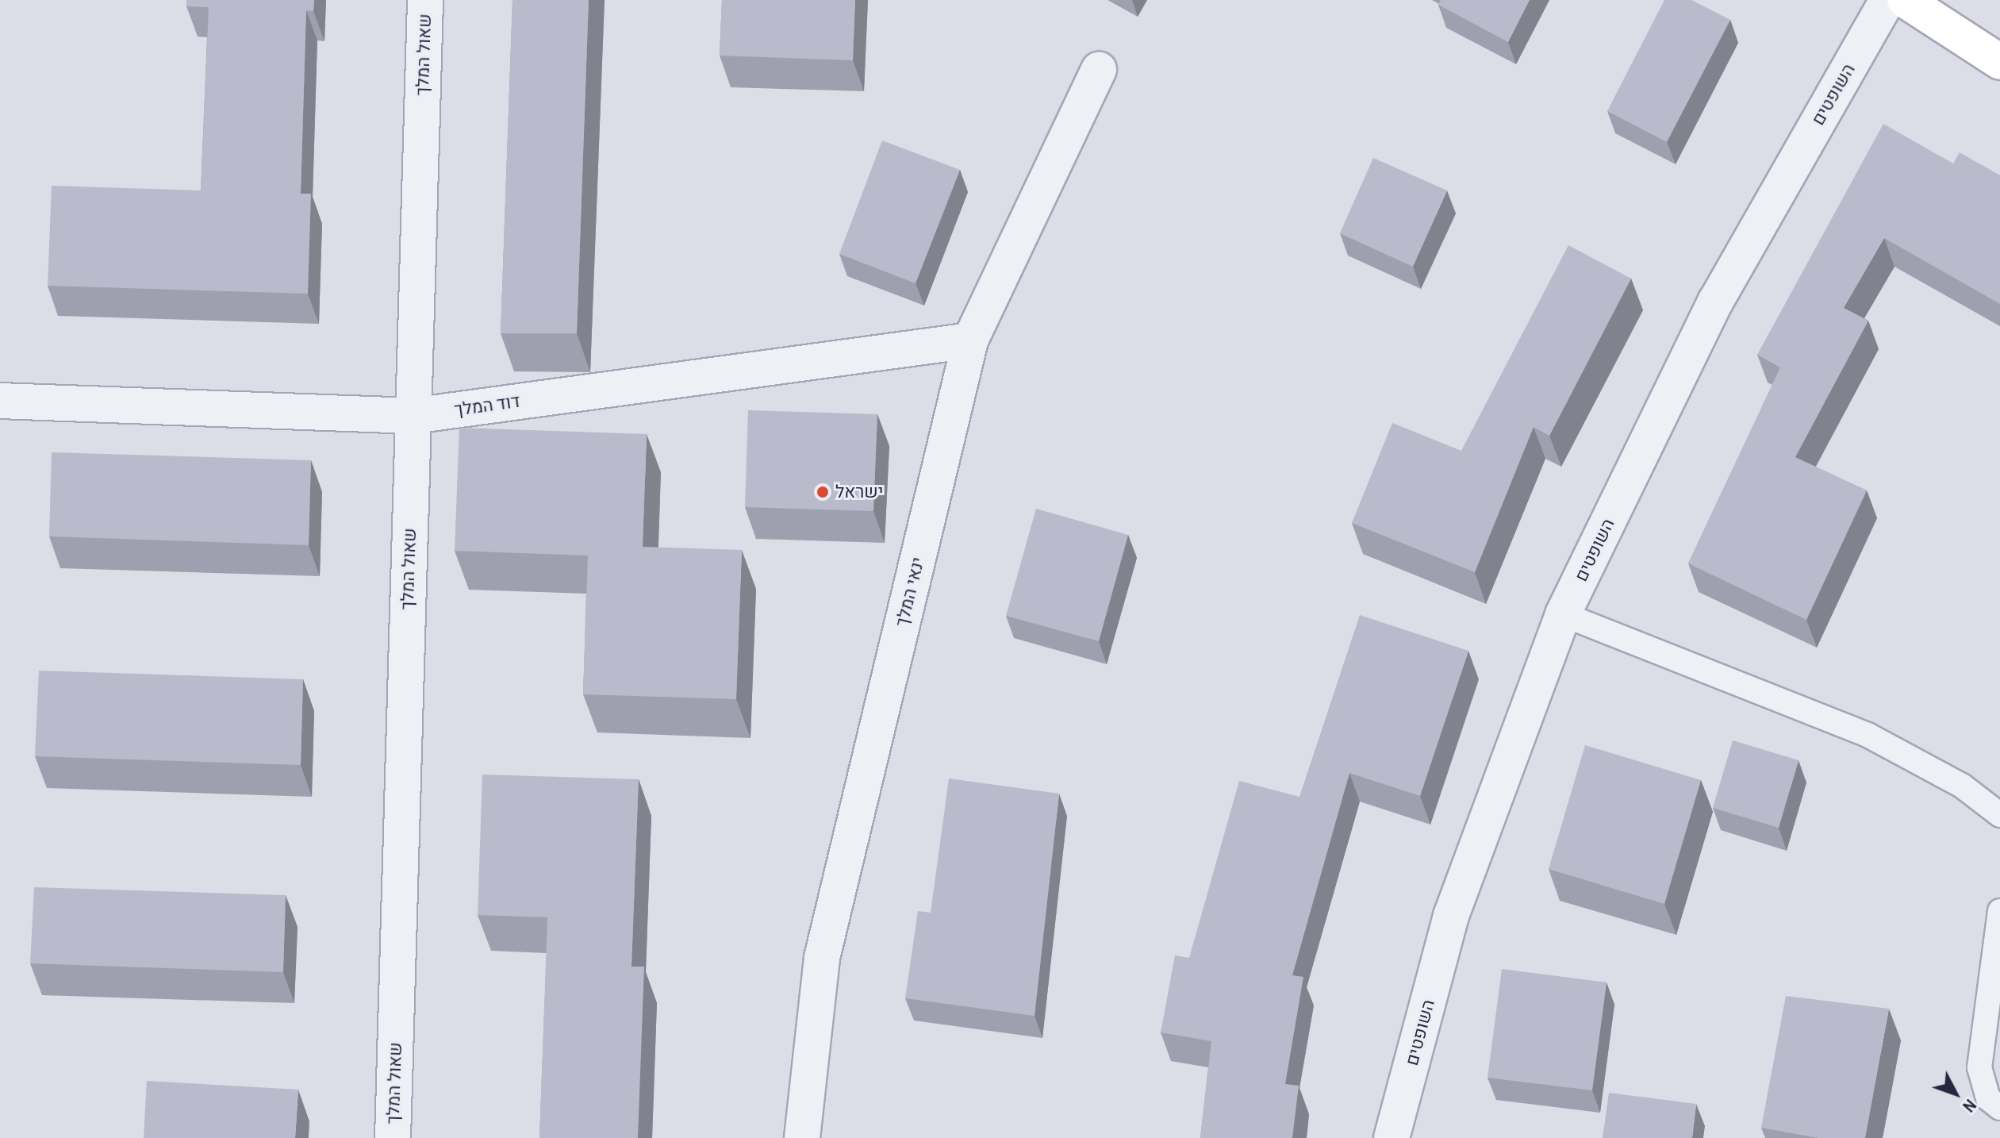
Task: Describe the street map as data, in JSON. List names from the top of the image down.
{
  "streets": {
    "street": [
      "שאול המלך",
      "השופטים",
      "דוד המלך",
      "ינאי המלך"
    ]
  },
  "crossings": [
    ["שאול המלך", "דוד המלך"],
    ["דוד המלך", "ינאי המלך"]
  ],
  "places": ["ישראל"],
  "north": "bottom right"
}
